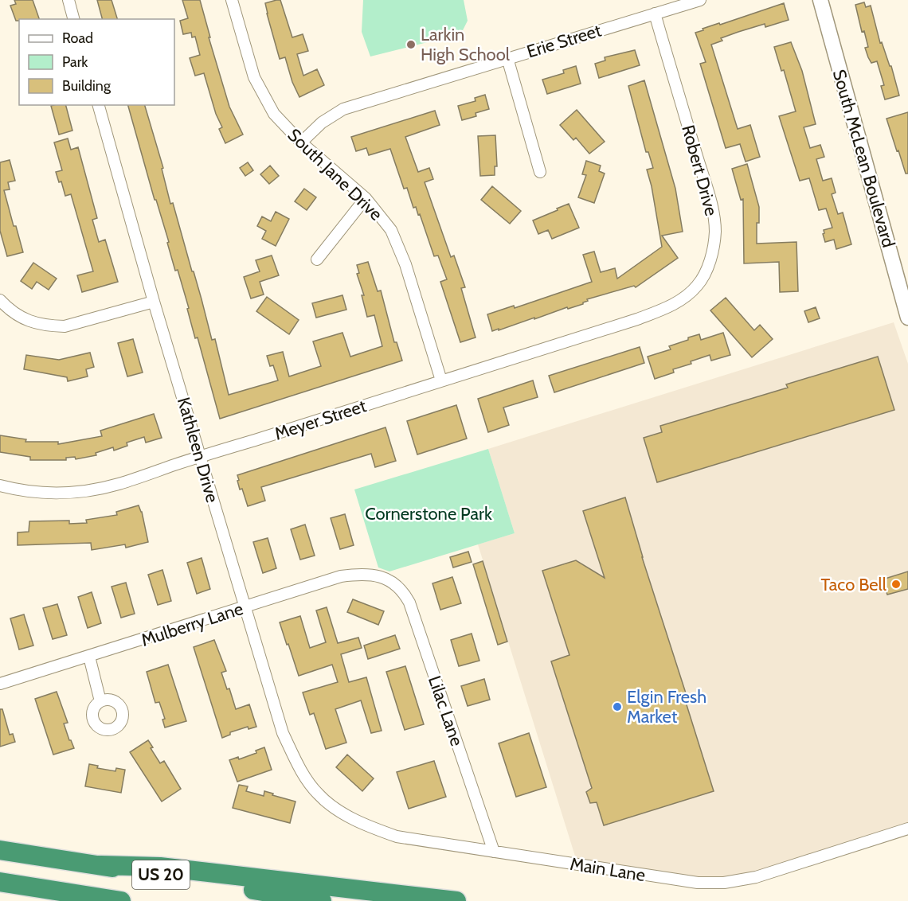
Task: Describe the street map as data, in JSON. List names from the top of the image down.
{
  "streets": {
    "highway": ["US 20"],
    "main road": ["South McLean Boulevard"],
    "street": [
      "Erie Street",
      "Robert Drive",
      "South Jane Drive",
      "Meyer Street",
      "Kathleen Drive",
      "Mulberry Lane",
      "Lilac Lane",
      "Main Lane"
    ]
  },
  "crossings": [
    ["Erie Street", "Robert Drive"],
    ["Erie Street", "South Jane Drive"],
    ["Robert Drive", "Meyer Street"],
    ["South Jane Drive", "Meyer Street"],
    ["Meyer Street", "Kathleen Drive"],
    ["Kathleen Drive", "Mulberry Lane"],
    ["Kathleen Drive", "Main Lane"],
    ["Mulberry Lane", "Lilac Lane"],
    ["Lilac Lane", "Main Lane"]
  ],
  "parks": ["Cornerstone Park"],
  "places": ["Larkin High School", "Taco Bell", "Elgin Fresh Market"],
  "legend": ["Road", "Park", "Building"]
}
